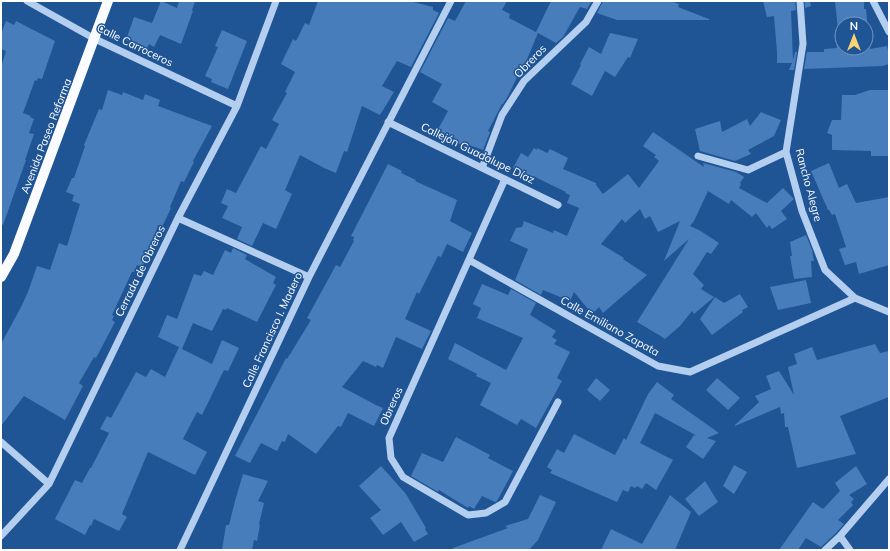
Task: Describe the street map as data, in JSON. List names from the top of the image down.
{
  "streets": {
    "main road": ["Avenida Paseo Reforma"],
    "street": [
      "Calle Carroceros",
      "Obreros",
      "Callejón Guadalupe Díaz",
      "Rancho Alegre",
      "Cerrada de Obreros",
      "Calle Emiliano Zapata",
      "Calle Francisco I. Madero"
    ]
  },
  "crossings": [
    ["Calle Carroceros", "Avenida Paseo Reforma"],
    ["Calle Carroceros", "Cerrada de Obreros"],
    ["Obreros", "Callejón Guadalupe Díaz"],
    ["Obreros", "Calle Emiliano Zapata"],
    ["Callejón Guadalupe Díaz", "Calle Francisco I. Madero"],
    ["Rancho Alegre", "Calle Emiliano Zapata"]
  ],
  "north": "top"
}
